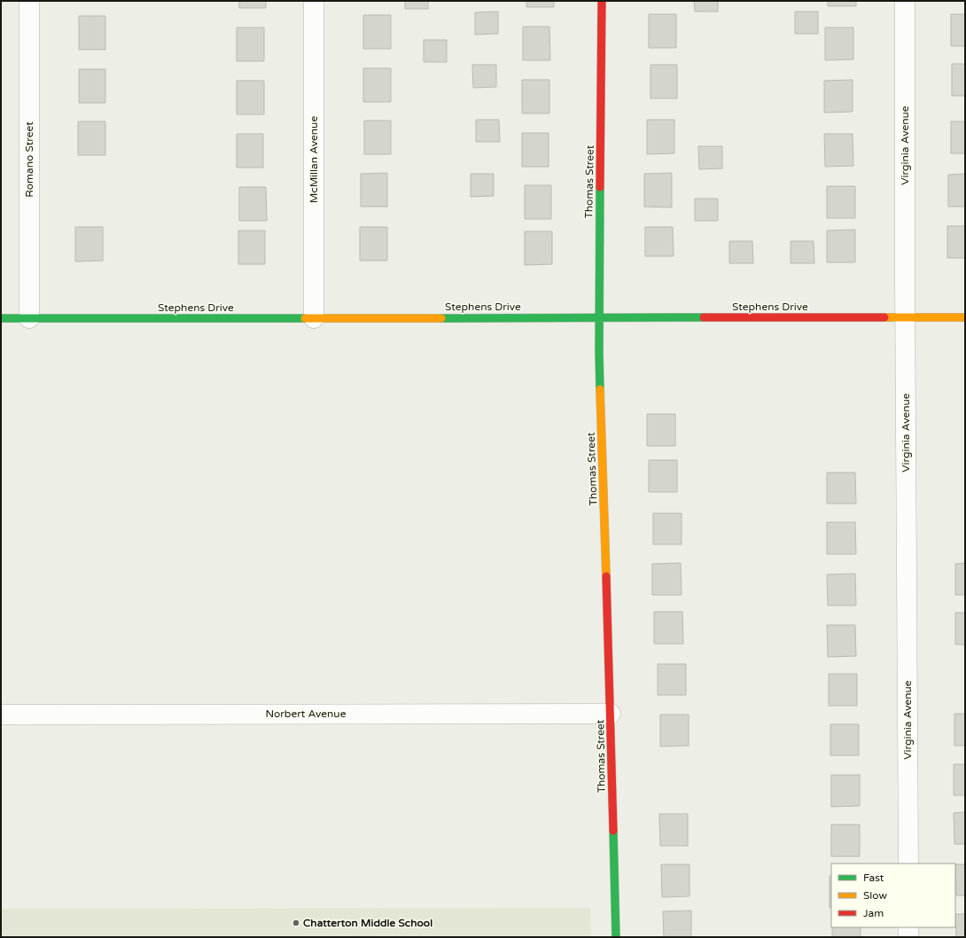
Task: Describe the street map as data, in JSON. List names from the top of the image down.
{
  "streets": {
    "street": [
      "Virginia Avenue",
      "Romano Street",
      "McMillan Avenue",
      "Thomas Street",
      "Stephens Drive",
      "Norbert Avenue"
    ]
  },
  "crossings": [
    ["Virginia Avenue", "Stephens Drive"],
    ["Romano Street", "Stephens Drive"],
    ["McMillan Avenue", "Stephens Drive"],
    ["Thomas Street", "Stephens Drive"],
    ["Thomas Street", "Norbert Avenue"]
  ],
  "places": ["Chatterton Middle School"],
  "legend": ["Fast", "Slow", "Jam"]
}
